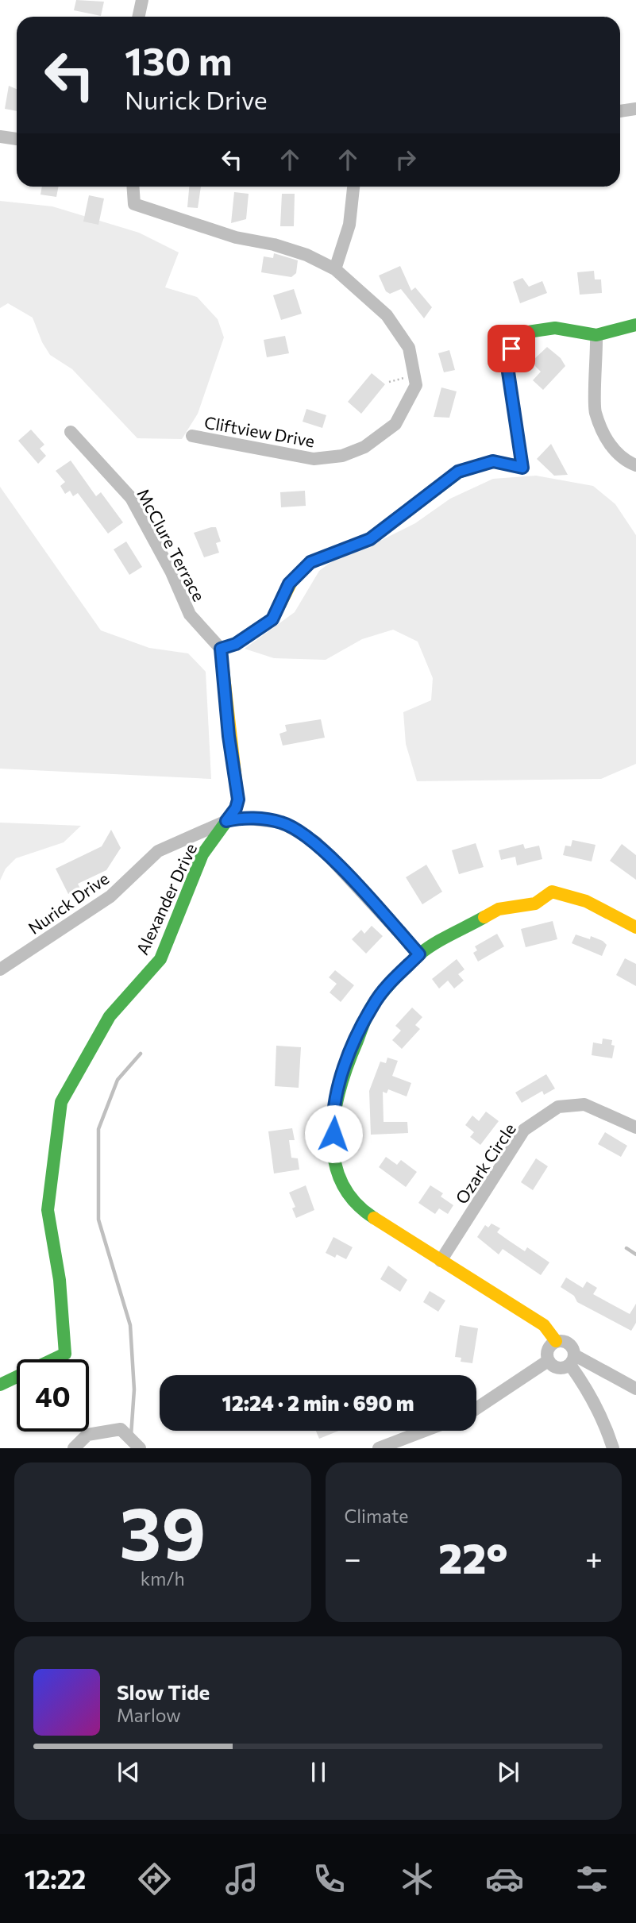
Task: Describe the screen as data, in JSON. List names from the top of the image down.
{
  "streets": {
    "street": [
      "Cliftview Drive",
      "McClure Terrace",
      "Alexander Drive",
      "Nurick Drive",
      "Ozark Circle"
    ]
  },
  "crossings": [
    ["McClure Terrace", "Alexander Drive"],
    ["Alexander Drive", "Nurick Drive"]
  ],
  "page": {
    "turn": ["130 m", "Nurick Drive"],
    "limit": "40",
    "trip": "12:24 · 2 min · 690 m",
    "tile": [
      ["39", "km/h"],
      "Climate"
    ],
    "heat": ["−", "22°", "+"],
    "song": ["Slow Tide", "Marlow"],
    "tabs": "12:22"
  }
}
